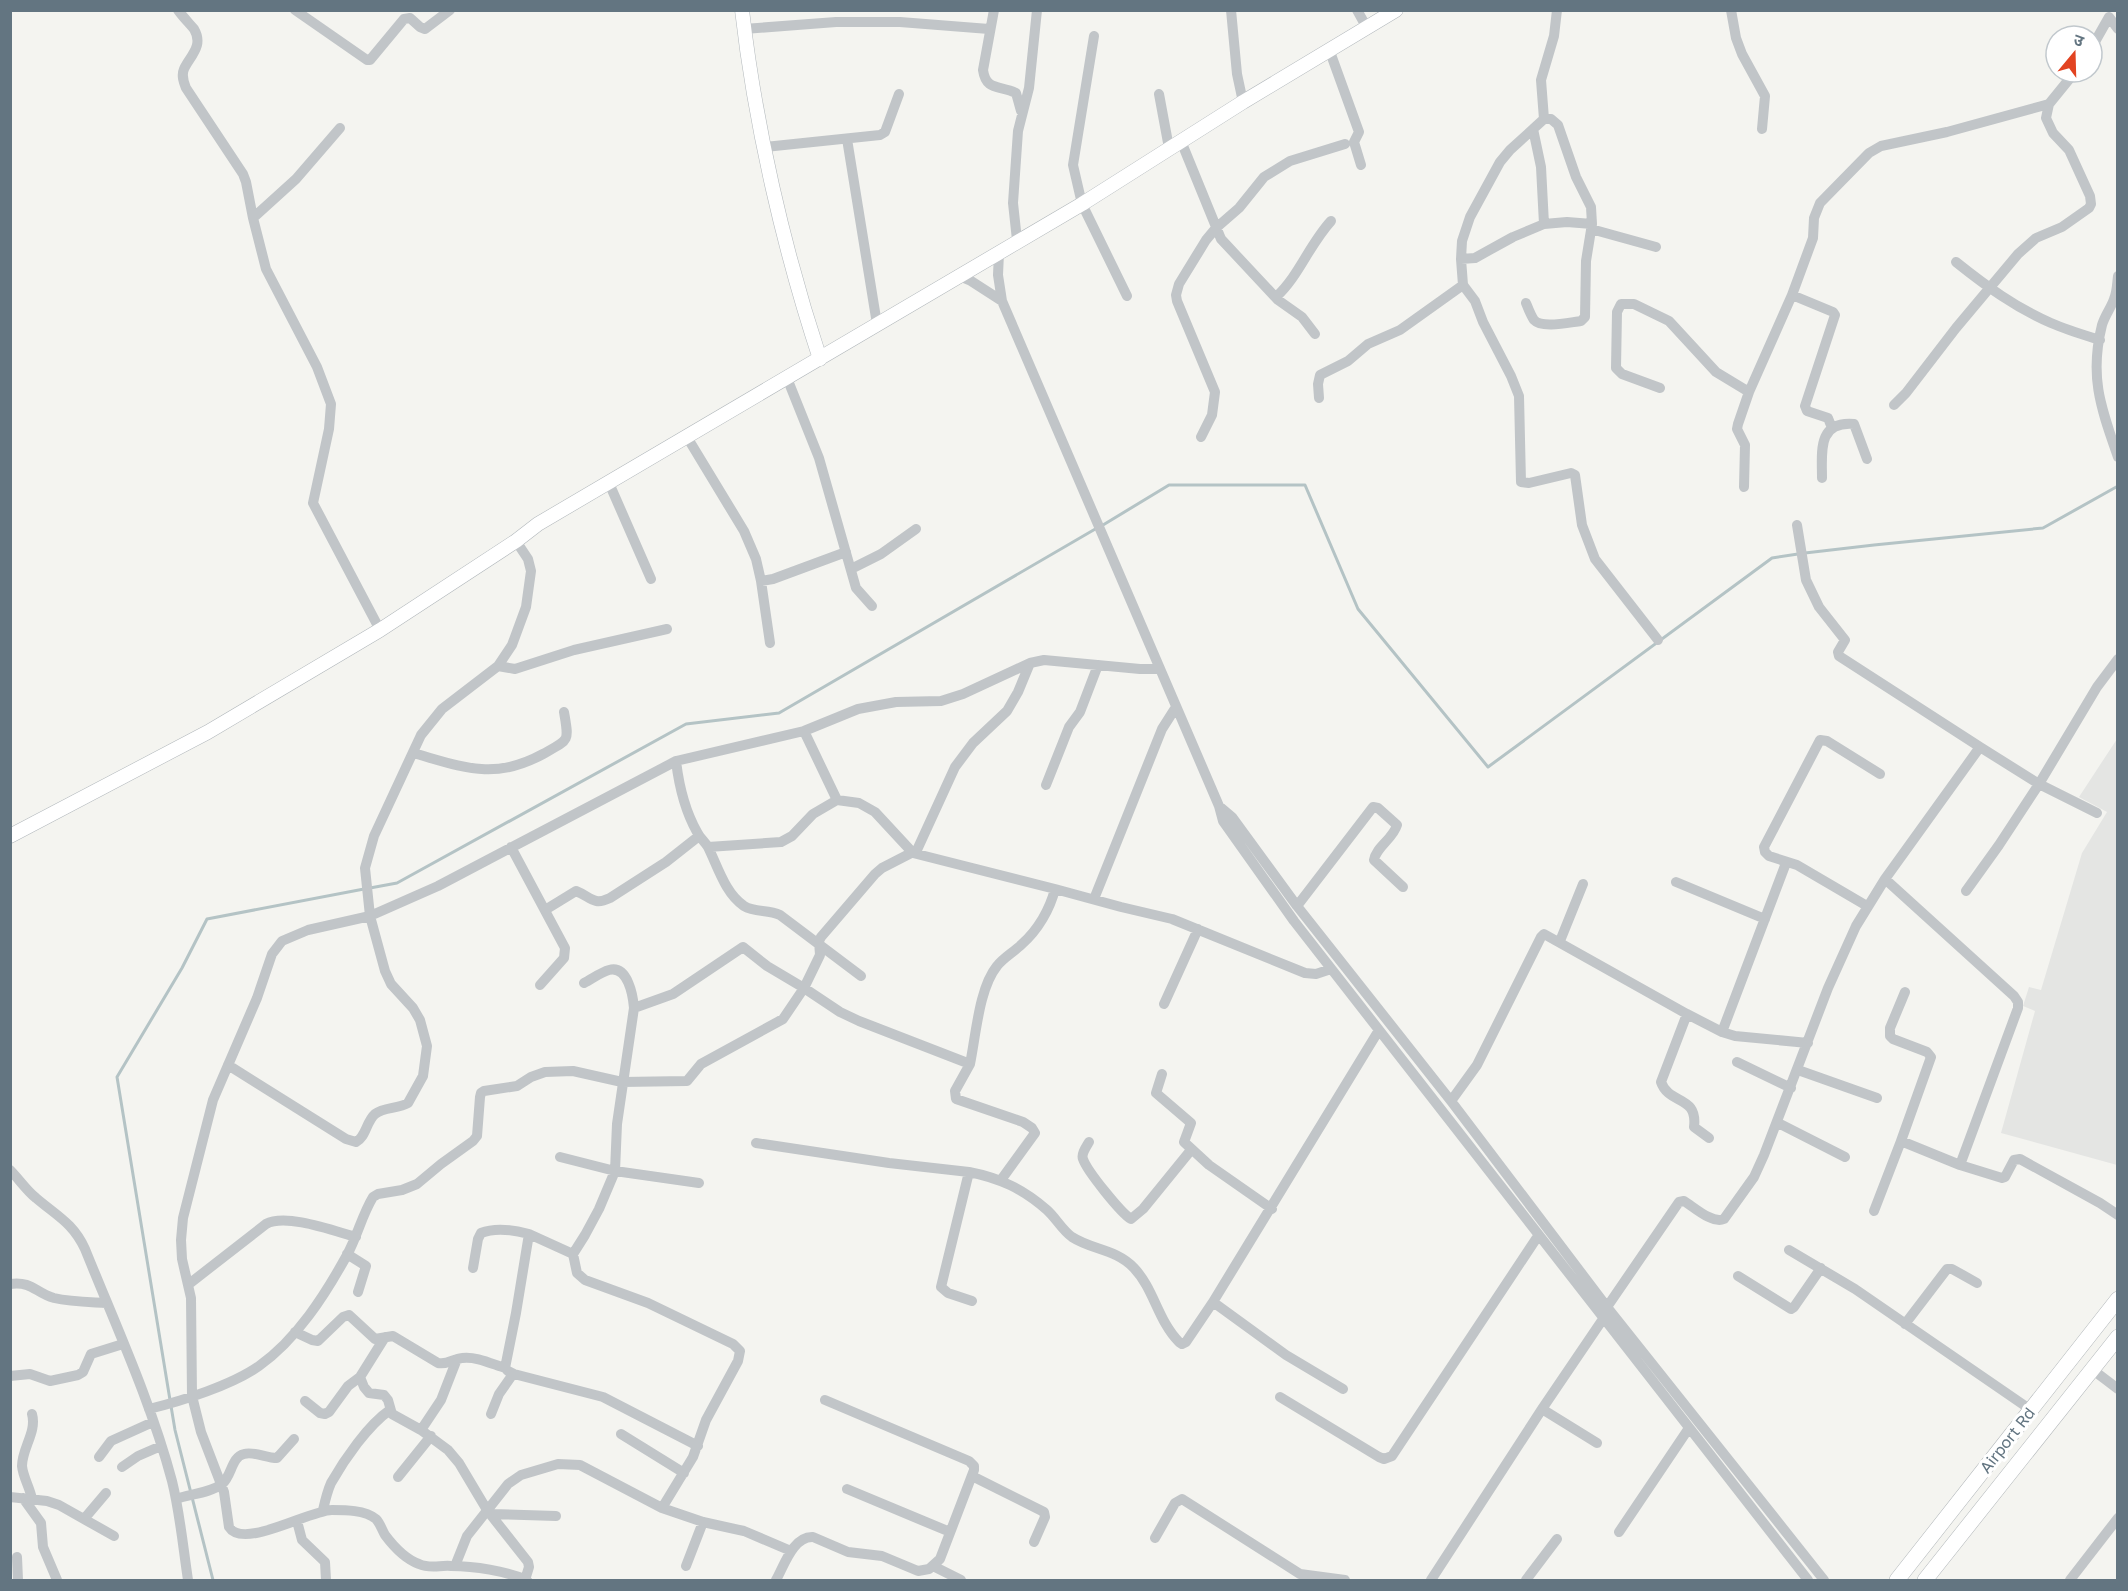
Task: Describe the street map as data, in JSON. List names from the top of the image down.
{
  "streets": {
    "main road": ["Airport Rd"]
  },
  "north": "top"
}
